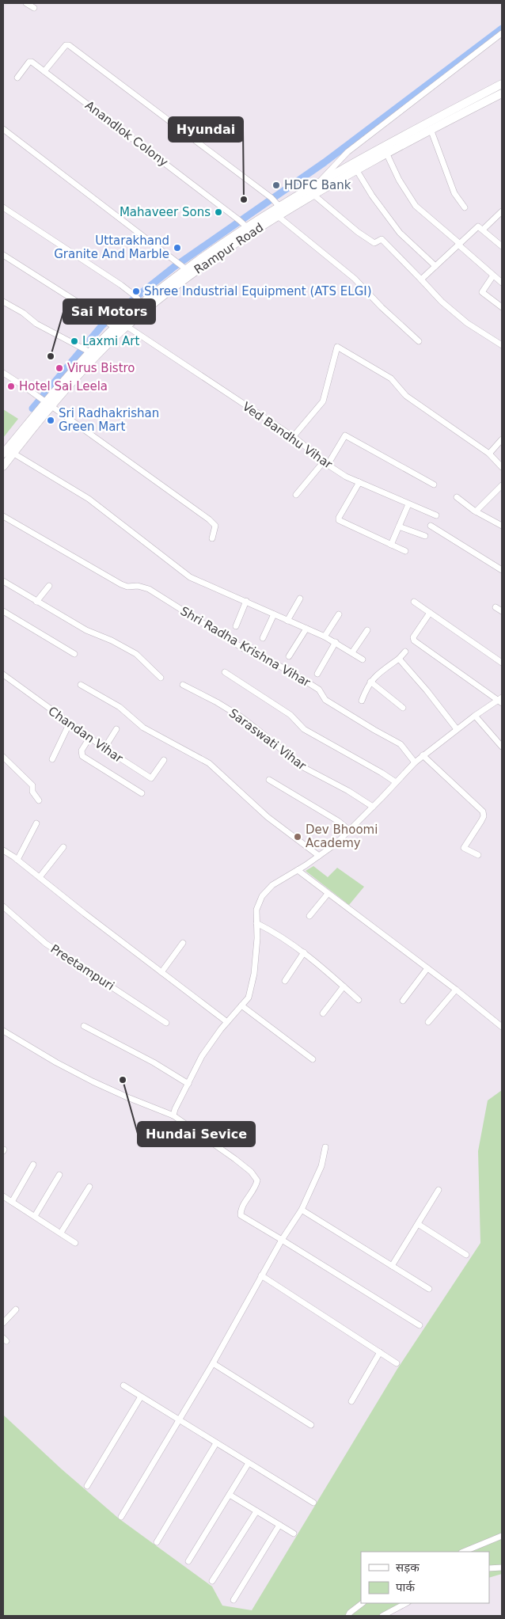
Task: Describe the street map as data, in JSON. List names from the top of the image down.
{
  "streets": {
    "main road": ["Rampur Road"],
    "street": [
      "Anandlok Colony",
      "Ved Bandhu Vihar",
      "Shri Radha Krishna Vihar",
      "Chandan Vihar",
      "Saraswati Vihar",
      "Preetampuri"
    ]
  },
  "crossings": [
    ["Rampur Road", "Ved Bandhu Vihar"]
  ],
  "places": [
    "HDFC Bank",
    "Hyundai",
    "Mahaveer Sons",
    "Uttarakhand Granite And Marble",
    "Shree Industrial Equipment (ATS ELGI)",
    "Laxmi Art",
    "Sai Motors",
    "Virus Bistro",
    "Hotel Sai Leela",
    "Sri Radhakrishan Green Mart",
    "Dev Bhoomi Academy",
    "Hundai Sevice"
  ],
  "legend": ["सड़क", "पार्क"]
}
